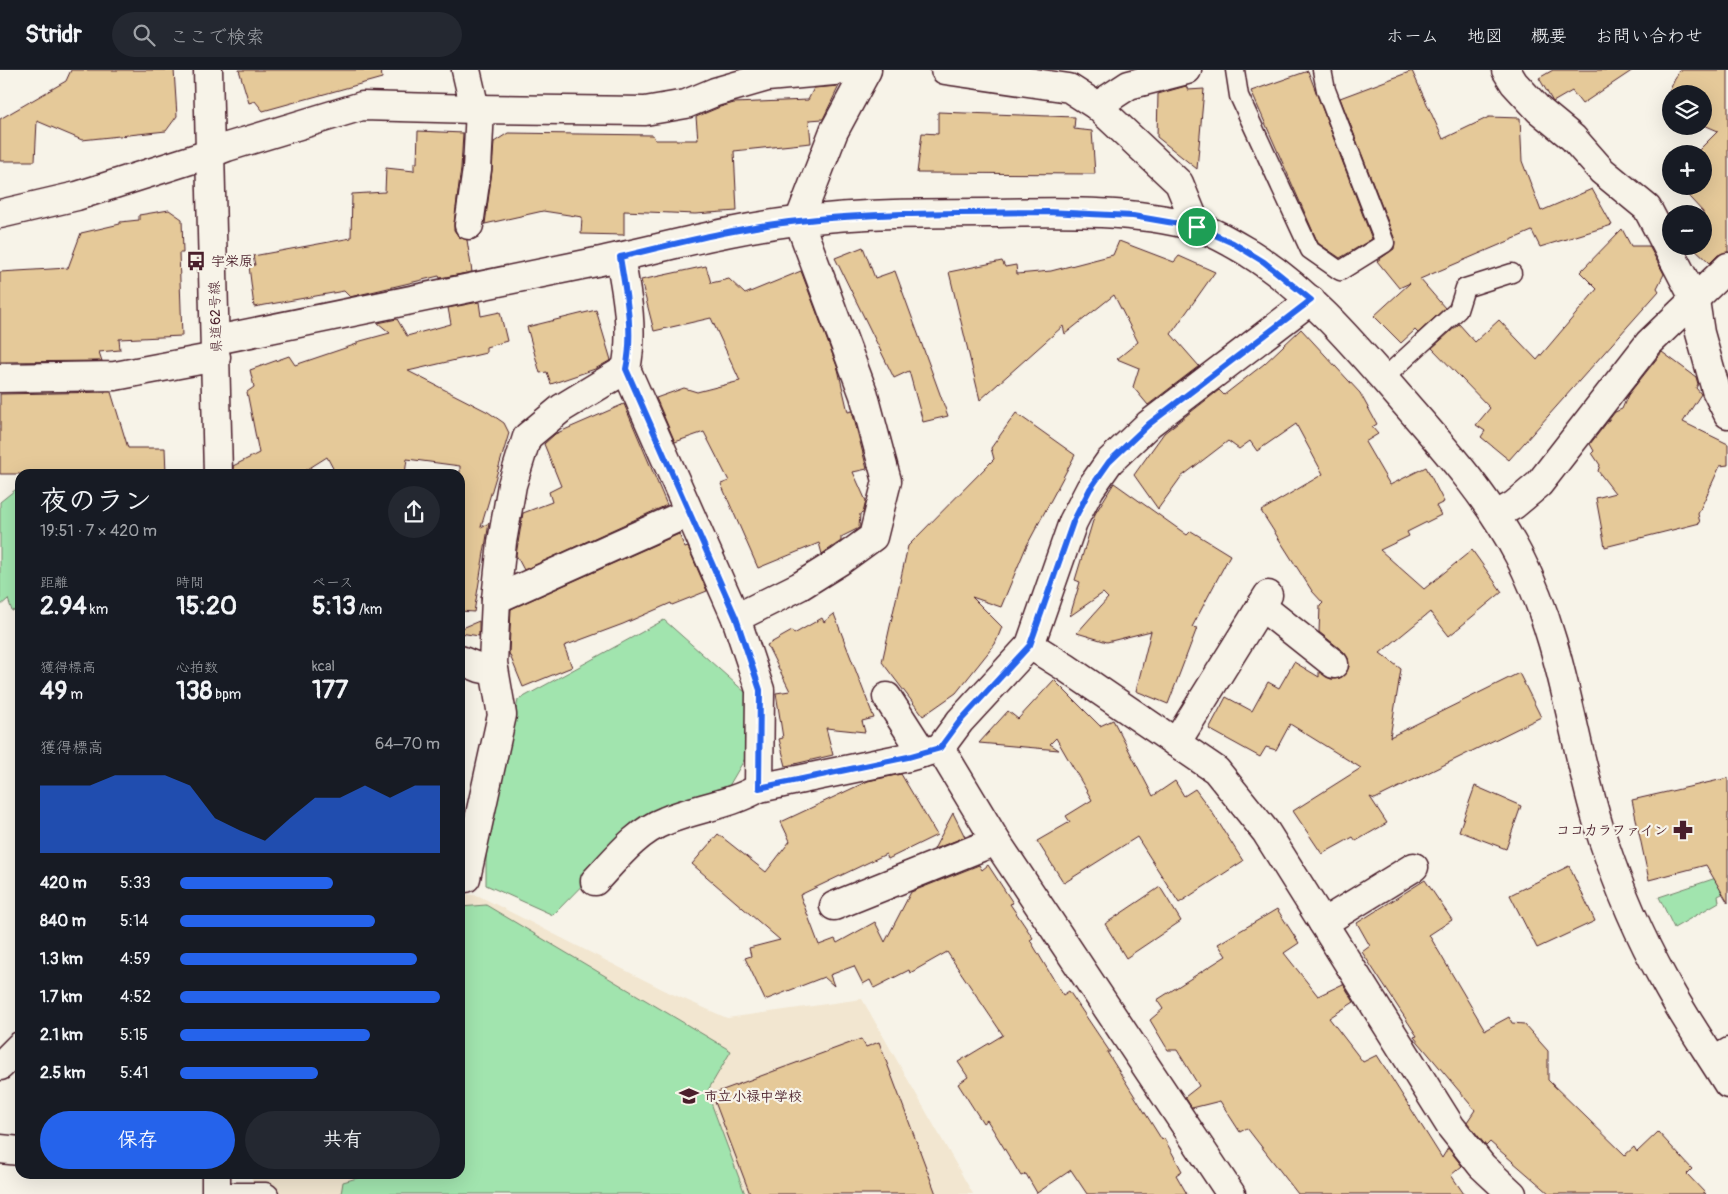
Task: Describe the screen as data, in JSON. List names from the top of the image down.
{
  "streets": {
    "street": ["県道62号線"]
  },
  "places": {
    "bus stop": ["宇栄原"],
    "pharmacy": ["ココカラファイン"],
    "school or university": ["市立小禄中学校"]
  },
  "page": {
    "header": "Stridr",
    "search": "ここで検索",
    "nav": [
      "ホーム",
      "地図",
      "概要",
      "お問い合わせ"
    ],
    "map_buttons": ["+", "−"],
    "heading": ["夜のラン", "19:51 · 7 × 420 m"],
    "stats": [
      ["距離", "2.94 km"],
      ["時間", "15:20"],
      ["ペース", "5:13 /km"],
      ["獲得標高", "49 m"],
      ["心拍数", "138 bpm"],
      ["kcal", "177"]
    ],
    "chart": ["獲得標高", "64–70 m"],
    "list": [
      {
        "name": "420 m",
        "note": "5:33"
      },
      {
        "name": "840 m",
        "note": "5:14"
      },
      {
        "name": "1.3 km",
        "note": "4:59"
      },
      {
        "name": "1.7 km",
        "note": "4:52"
      },
      {
        "name": "2.1 km",
        "note": "5:15"
      },
      {
        "name": "2.5 km",
        "note": "5:41"
      }
    ],
    "buttons": ["保存", "共有"]
  }
}
